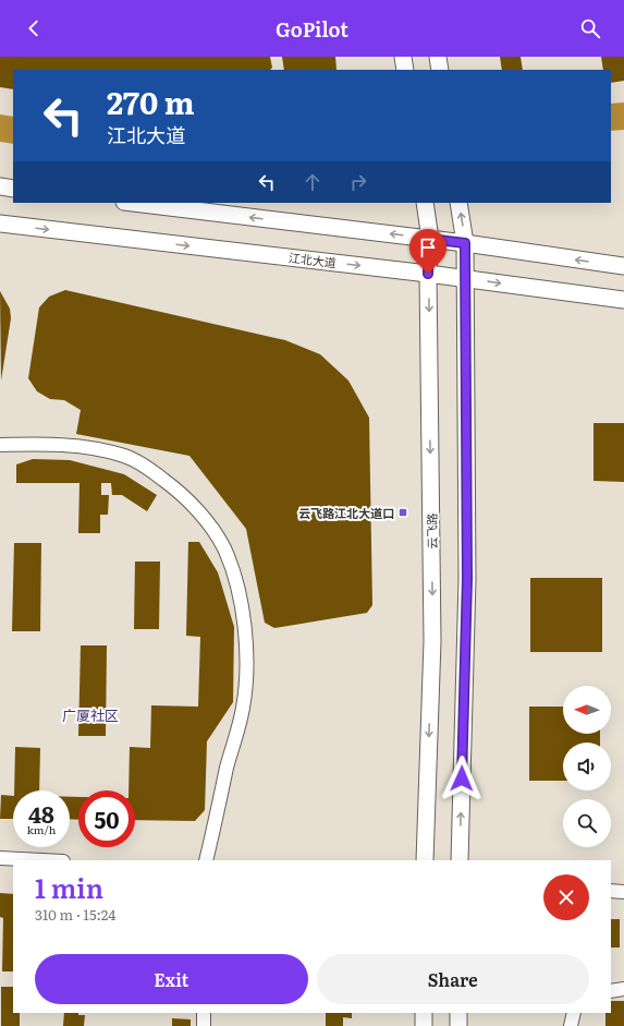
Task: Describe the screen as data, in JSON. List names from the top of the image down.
{
  "streets": {
    "main road": ["江北大道", "云飞路"]
  },
  "crossings": [
    ["江北大道", "云飞路"]
  ],
  "districts": ["广厦社区"],
  "places": {
    "transit": ["云飞路江北大道口"]
  },
  "north": "left",
  "page": {
    "header": "GoPilot",
    "turn": ["270 m", "江北大道"],
    "speed": "48 km/h",
    "limit": "50",
    "heading": ["1 min", "310 m · 15:24"],
    "buttons": ["Exit", "Share"]
  }
}
